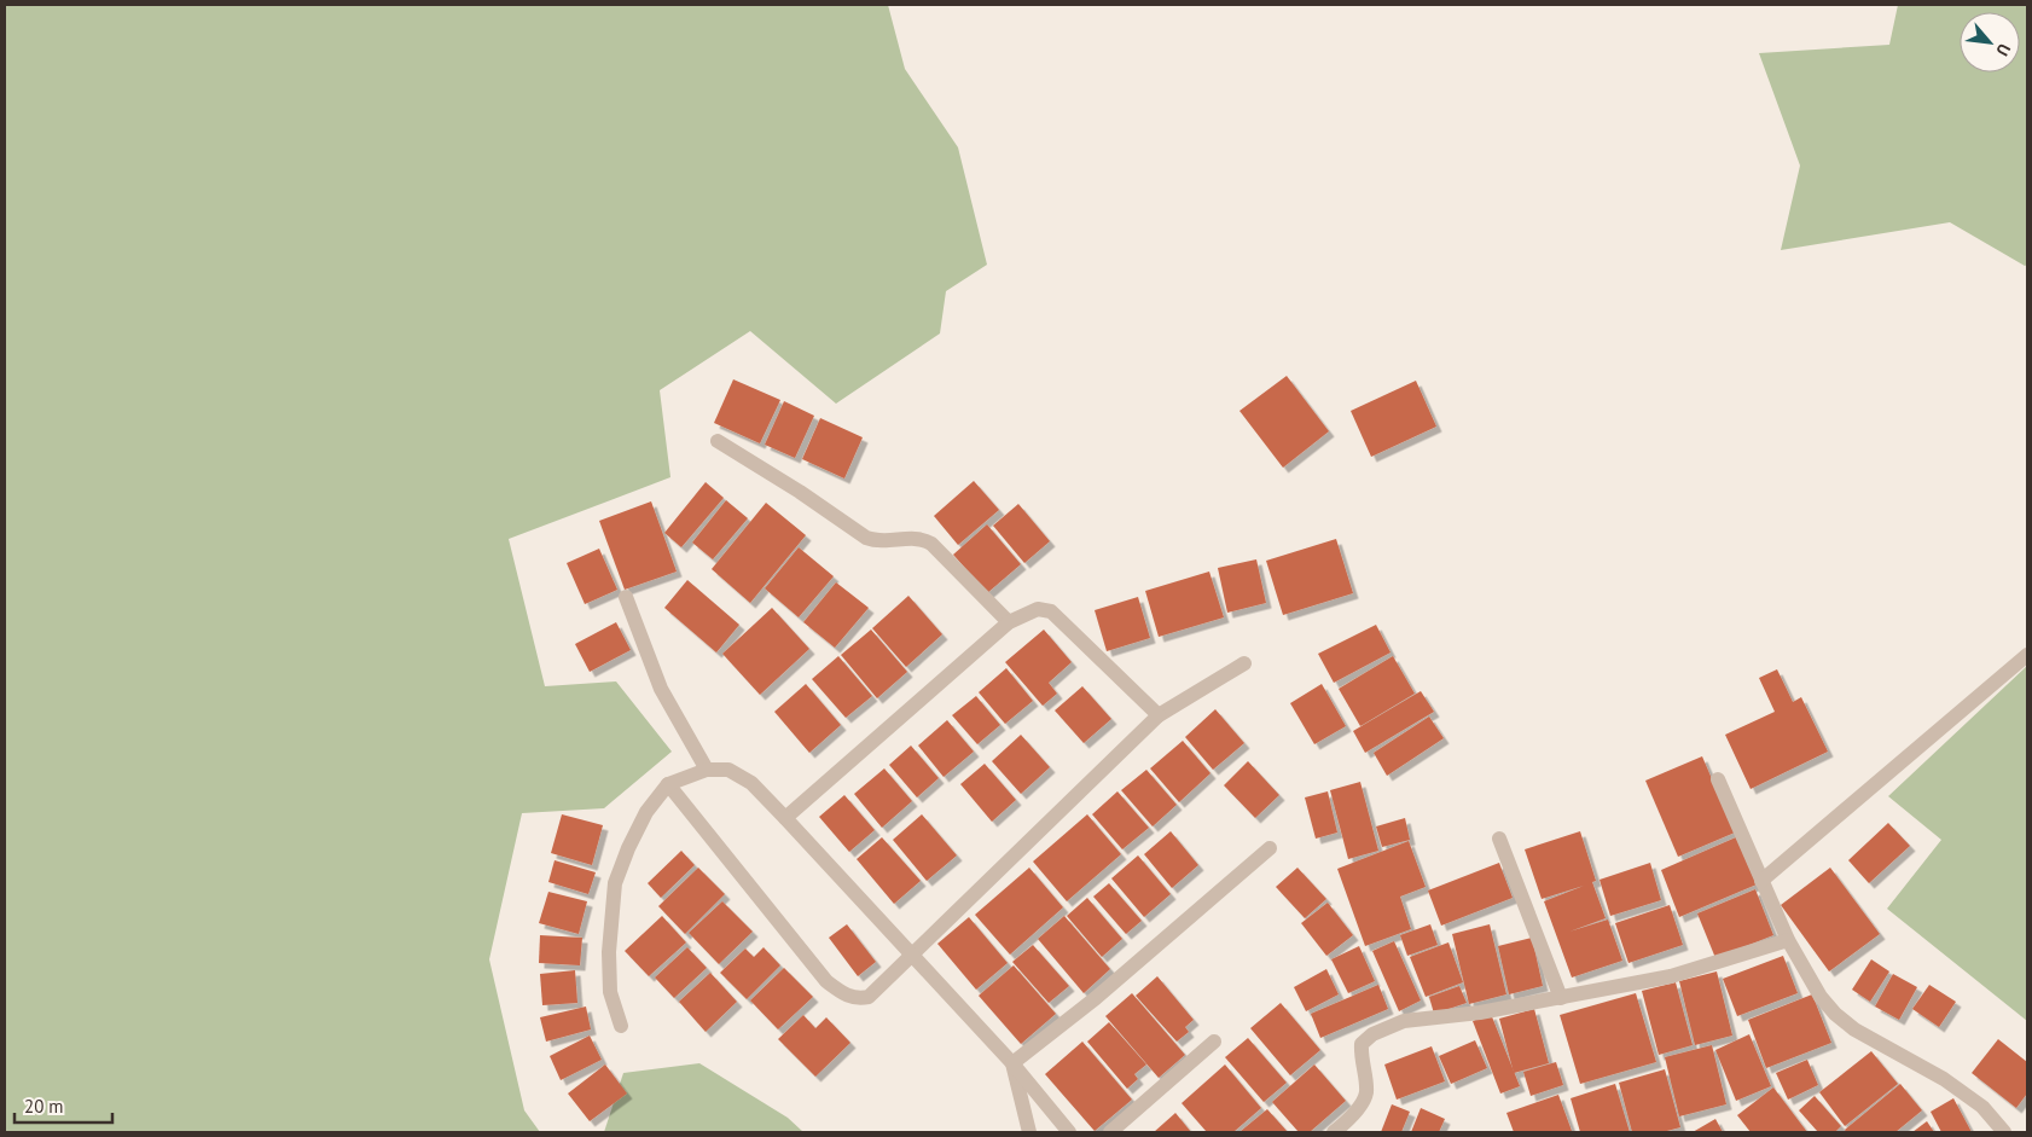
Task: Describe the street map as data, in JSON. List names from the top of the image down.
{
  "scale_bar": "20 m",
  "north": "bottom right"
}
